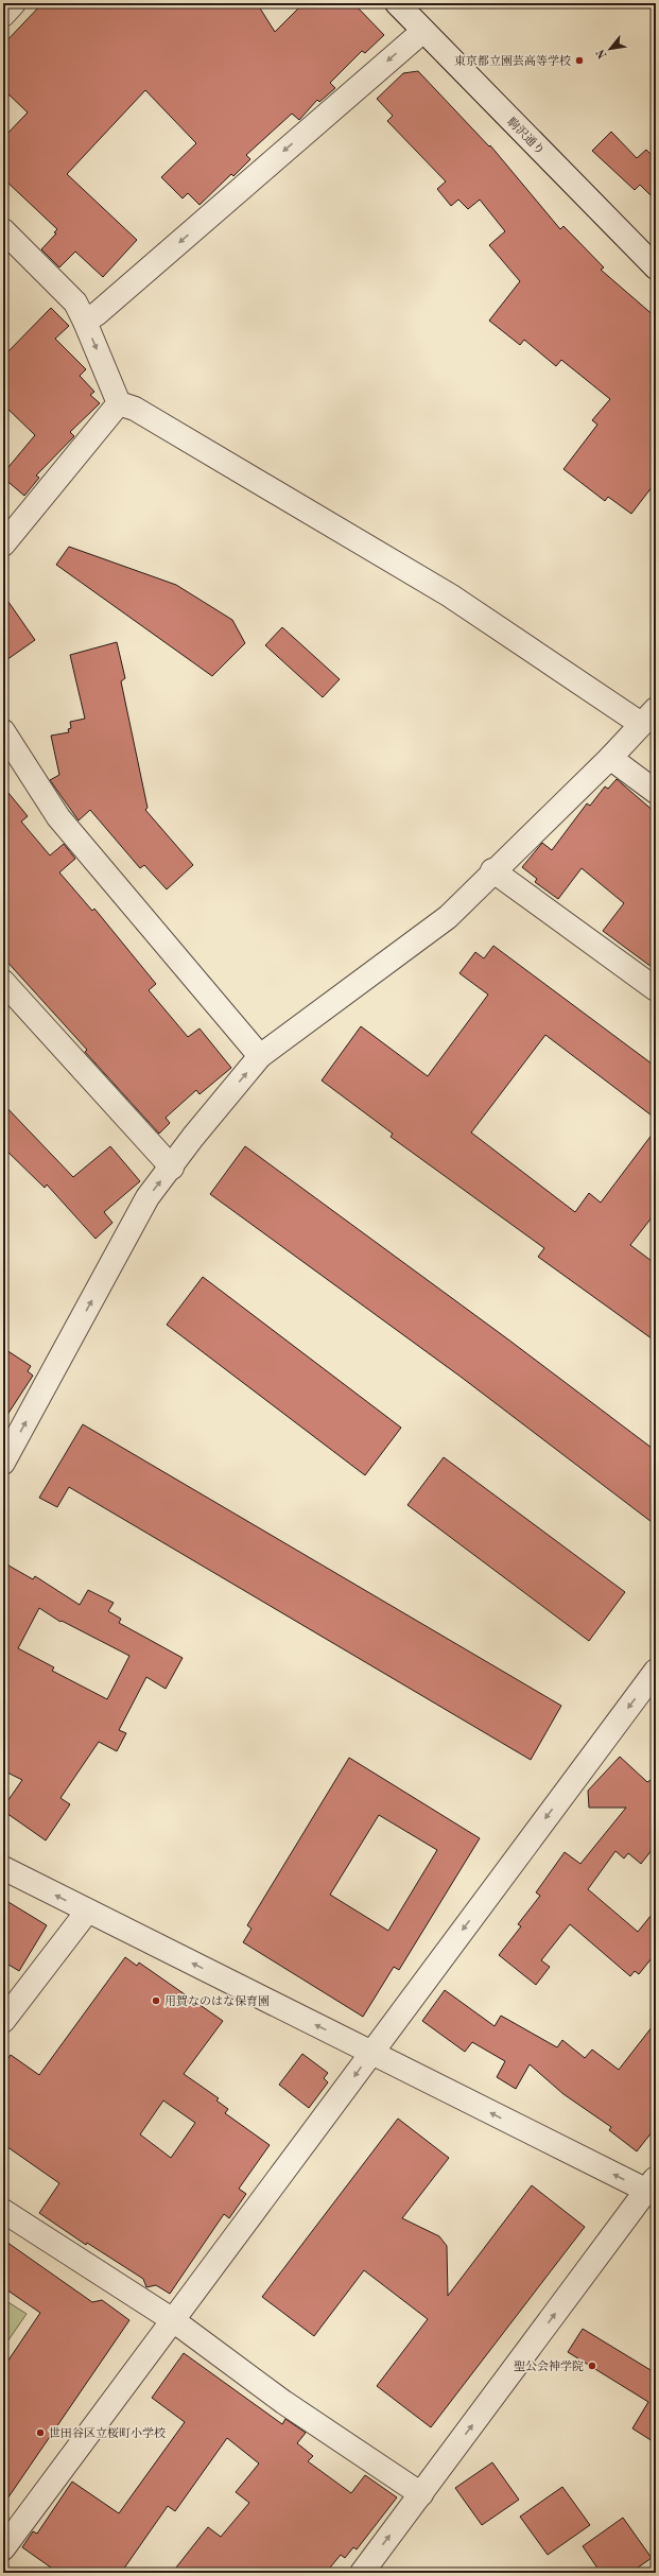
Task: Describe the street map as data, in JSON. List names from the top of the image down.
{
  "streets": {
    "street": ["駒沢通り"]
  },
  "places": [
    "東京都立園芸高等学校",
    "用賀なのはな保育園",
    "聖公会神学院",
    "世田谷区立桜町小学校"
  ],
  "north": "bottom left"
}
